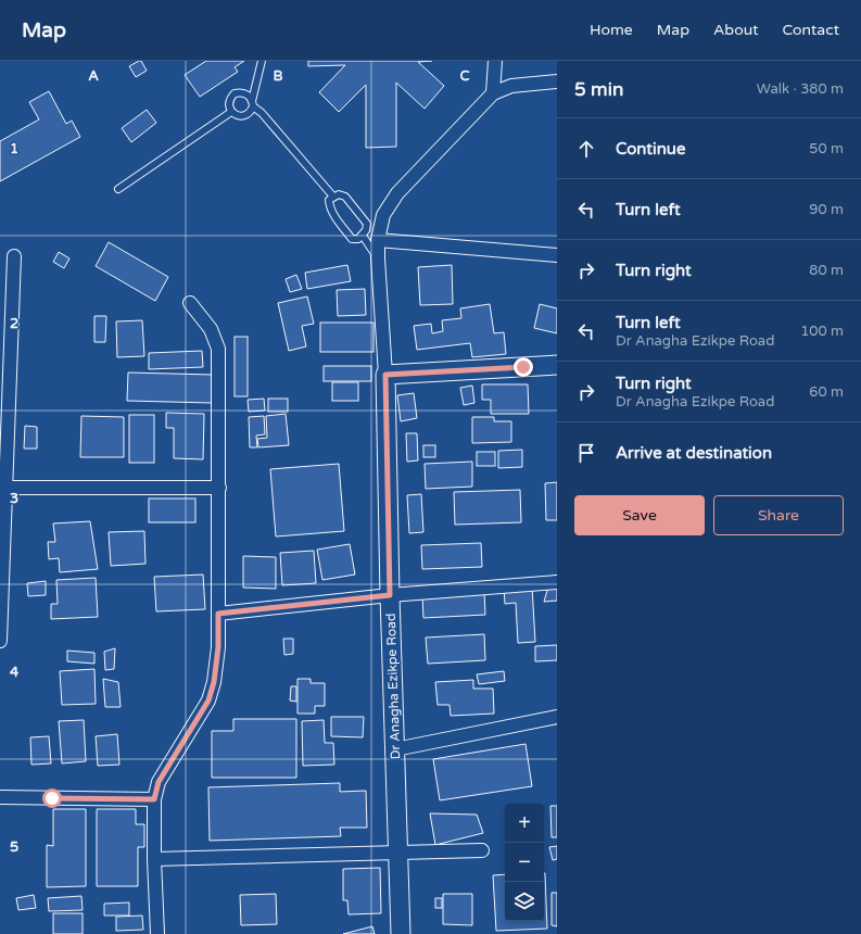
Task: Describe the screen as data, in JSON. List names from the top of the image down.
{
  "streets": {
    "street": ["Dr Anagha Ezikpe Road"]
  },
  "page": {
    "header": "Map",
    "nav": [
      "Home",
      "Map",
      "About",
      "Contact"
    ],
    "heading": ["5 min", "Walk · 380 m"],
    "list": [
      ["Continue", "50 m"],
      ["Turn left", "90 m"],
      ["Turn right", "80 m"],
      ["Turn left", "Dr Anagha Ezikpe Road", "100 m"],
      ["Turn right", "Dr Anagha Ezikpe Road", "60 m"],
      "Arrive at destination"
    ],
    "buttons": ["Save", "Share"],
    "map_buttons": ["+", "−"]
  },
  "grid": {
    "columns": ["A", "B", "C"],
    "rows": [
      "1",
      "2",
      "3",
      "4",
      "5"
    ]
  }
}
